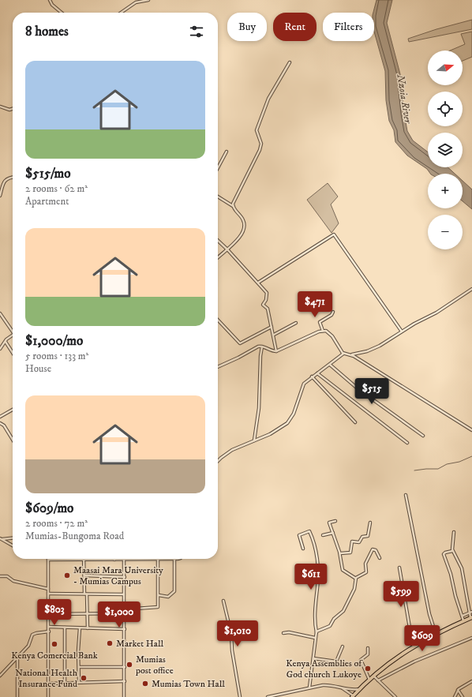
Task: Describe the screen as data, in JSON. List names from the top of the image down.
{
  "water": ["Nzoia River"],
  "places": [
    "Maasai Mara University - Mumias Campus",
    "Market Hall",
    "Kenya Comercial Bank",
    "Mumias post office",
    "Kenya Assemblies of God church Lukoye",
    "National Health Insurance Fund",
    "Mumias Town Hall"
  ],
  "north": "right",
  "page": {
    "chip": ["Buy", "Rent", "Filters"],
    "heading": "8 homes",
    "map_buttons": ["+", "−"],
    "list": [
      {
        "name": "$515/mo",
        "note": "2 rooms · 62 m² · Apartment"
      },
      {
        "name": "$1,000/mo",
        "note": "5 rooms · 133 m² · House"
      },
      {
        "name": "$609/mo",
        "note": "2 rooms · 72 m² · Mumias-Bungoma Road"
      }
    ],
    "price": [
      "$471",
      "$515",
      "$611",
      "$599",
      "$803",
      "$1,000",
      "$1,010",
      "$609"
    ]
  }
}
